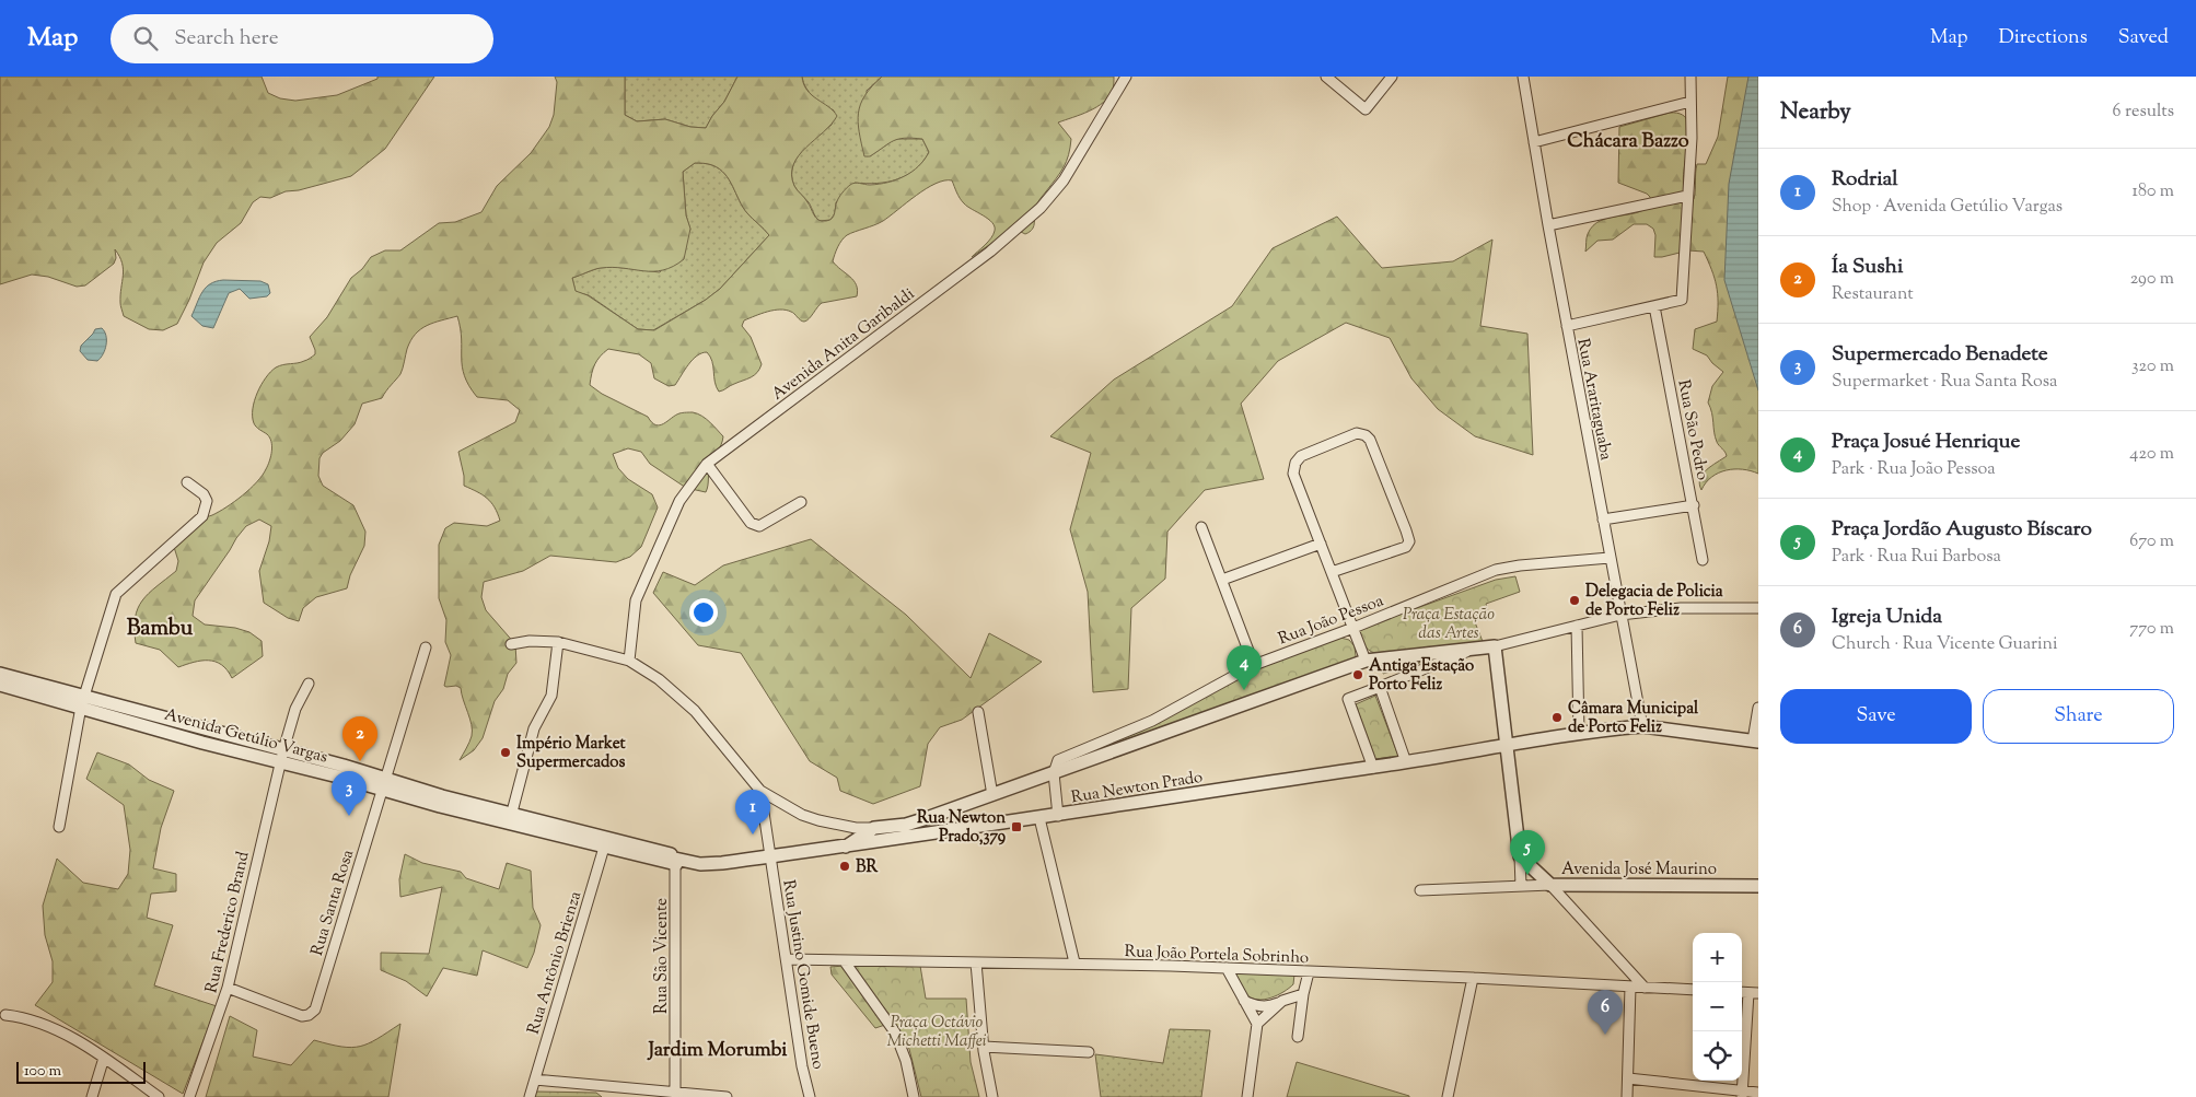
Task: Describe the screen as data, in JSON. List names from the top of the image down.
{
  "streets": {
    "street": [
      "Avenida Anita Garibaldi",
      "Rua Araritaguaba",
      "Rua São Pedro",
      "Rua João Pessoa",
      "Avenida Getúlio Vargas",
      "Rua Newton Prado",
      "Avenida José Maurino",
      "Rua Santa Rosa",
      "Rua Frederico Brand",
      "Rua João Portela Sobrinho",
      "Rua São Vicente",
      "Rua Antônio Brienza",
      "Rua Justino Gomide Bueno"
    ]
  },
  "crossings": [
    ["Rua Araritaguaba", "Rua João Pessoa"],
    ["Rua Araritaguaba", "Rua Newton Prado"],
    ["Avenida Getúlio Vargas", "Rua Newton Prado"],
    ["Avenida Getúlio Vargas", "Rua Santa Rosa"],
    ["Avenida Getúlio Vargas", "Rua Frederico Brand"],
    ["Avenida Getúlio Vargas", "Rua São Vicente"],
    ["Avenida Getúlio Vargas", "Rua Antônio Brienza"],
    ["Avenida Getúlio Vargas", "Rua Justino Gomide Bueno"],
    ["Rua Newton Prado", "Rua Justino Gomide Bueno"],
    ["Rua Santa Rosa", "Rua Frederico Brand"],
    ["Rua João Portela Sobrinho", "Rua Justino Gomide Bueno"]
  ],
  "districts": ["Chácara Bazzo", "Bambu", "Jardim Morumbi"],
  "parks": ["Praça Estação das Artes", "Praça Octávio Michetti Maffei"],
  "places": {
    "other": [
      "Delegacia de Policia de Porto Feliz",
      "Antiga Estação Porto Feliz",
      "Câmara Municipal de Porto Feliz",
      "Império Market Supermercados",
      "BR"
    ],
    "transit": ["Rua Newton Prado,379"]
  },
  "scale_bar": "100 m",
  "page": {
    "header": "Map",
    "search": "Search here",
    "nav": ["Map", "Directions", "Saved"],
    "heading": ["Nearby", "6 results"],
    "list": [
      {
        "mark": "1",
        "name": "Rodrial",
        "note": "Shop · Avenida Getúlio Vargas",
        "value": "180 m"
      },
      {
        "mark": "2",
        "name": "Ía Sushi",
        "note": "Restaurant",
        "value": "290 m"
      },
      {
        "mark": "3",
        "name": "Supermercado Benadete",
        "note": "Supermarket · Rua Santa Rosa",
        "value": "320 m"
      },
      {
        "mark": "4",
        "name": "Praça Josué Henrique",
        "note": "Park · Rua João Pessoa",
        "value": "420 m"
      },
      {
        "mark": "5",
        "name": "Praça Jordão Augusto Bíscaro",
        "note": "Park · Rua Rui Barbosa",
        "value": "670 m"
      },
      {
        "mark": "6",
        "name": "Igreja Unida",
        "note": "Church · Rua Vicente Guarini",
        "value": "770 m"
      }
    ],
    "pins": [
      "4",
      "2",
      "3",
      "1",
      "5",
      "6"
    ],
    "buttons": ["Save", "Share"],
    "map_buttons": ["+", "−"],
    "scale": "100 m"
  }
}
